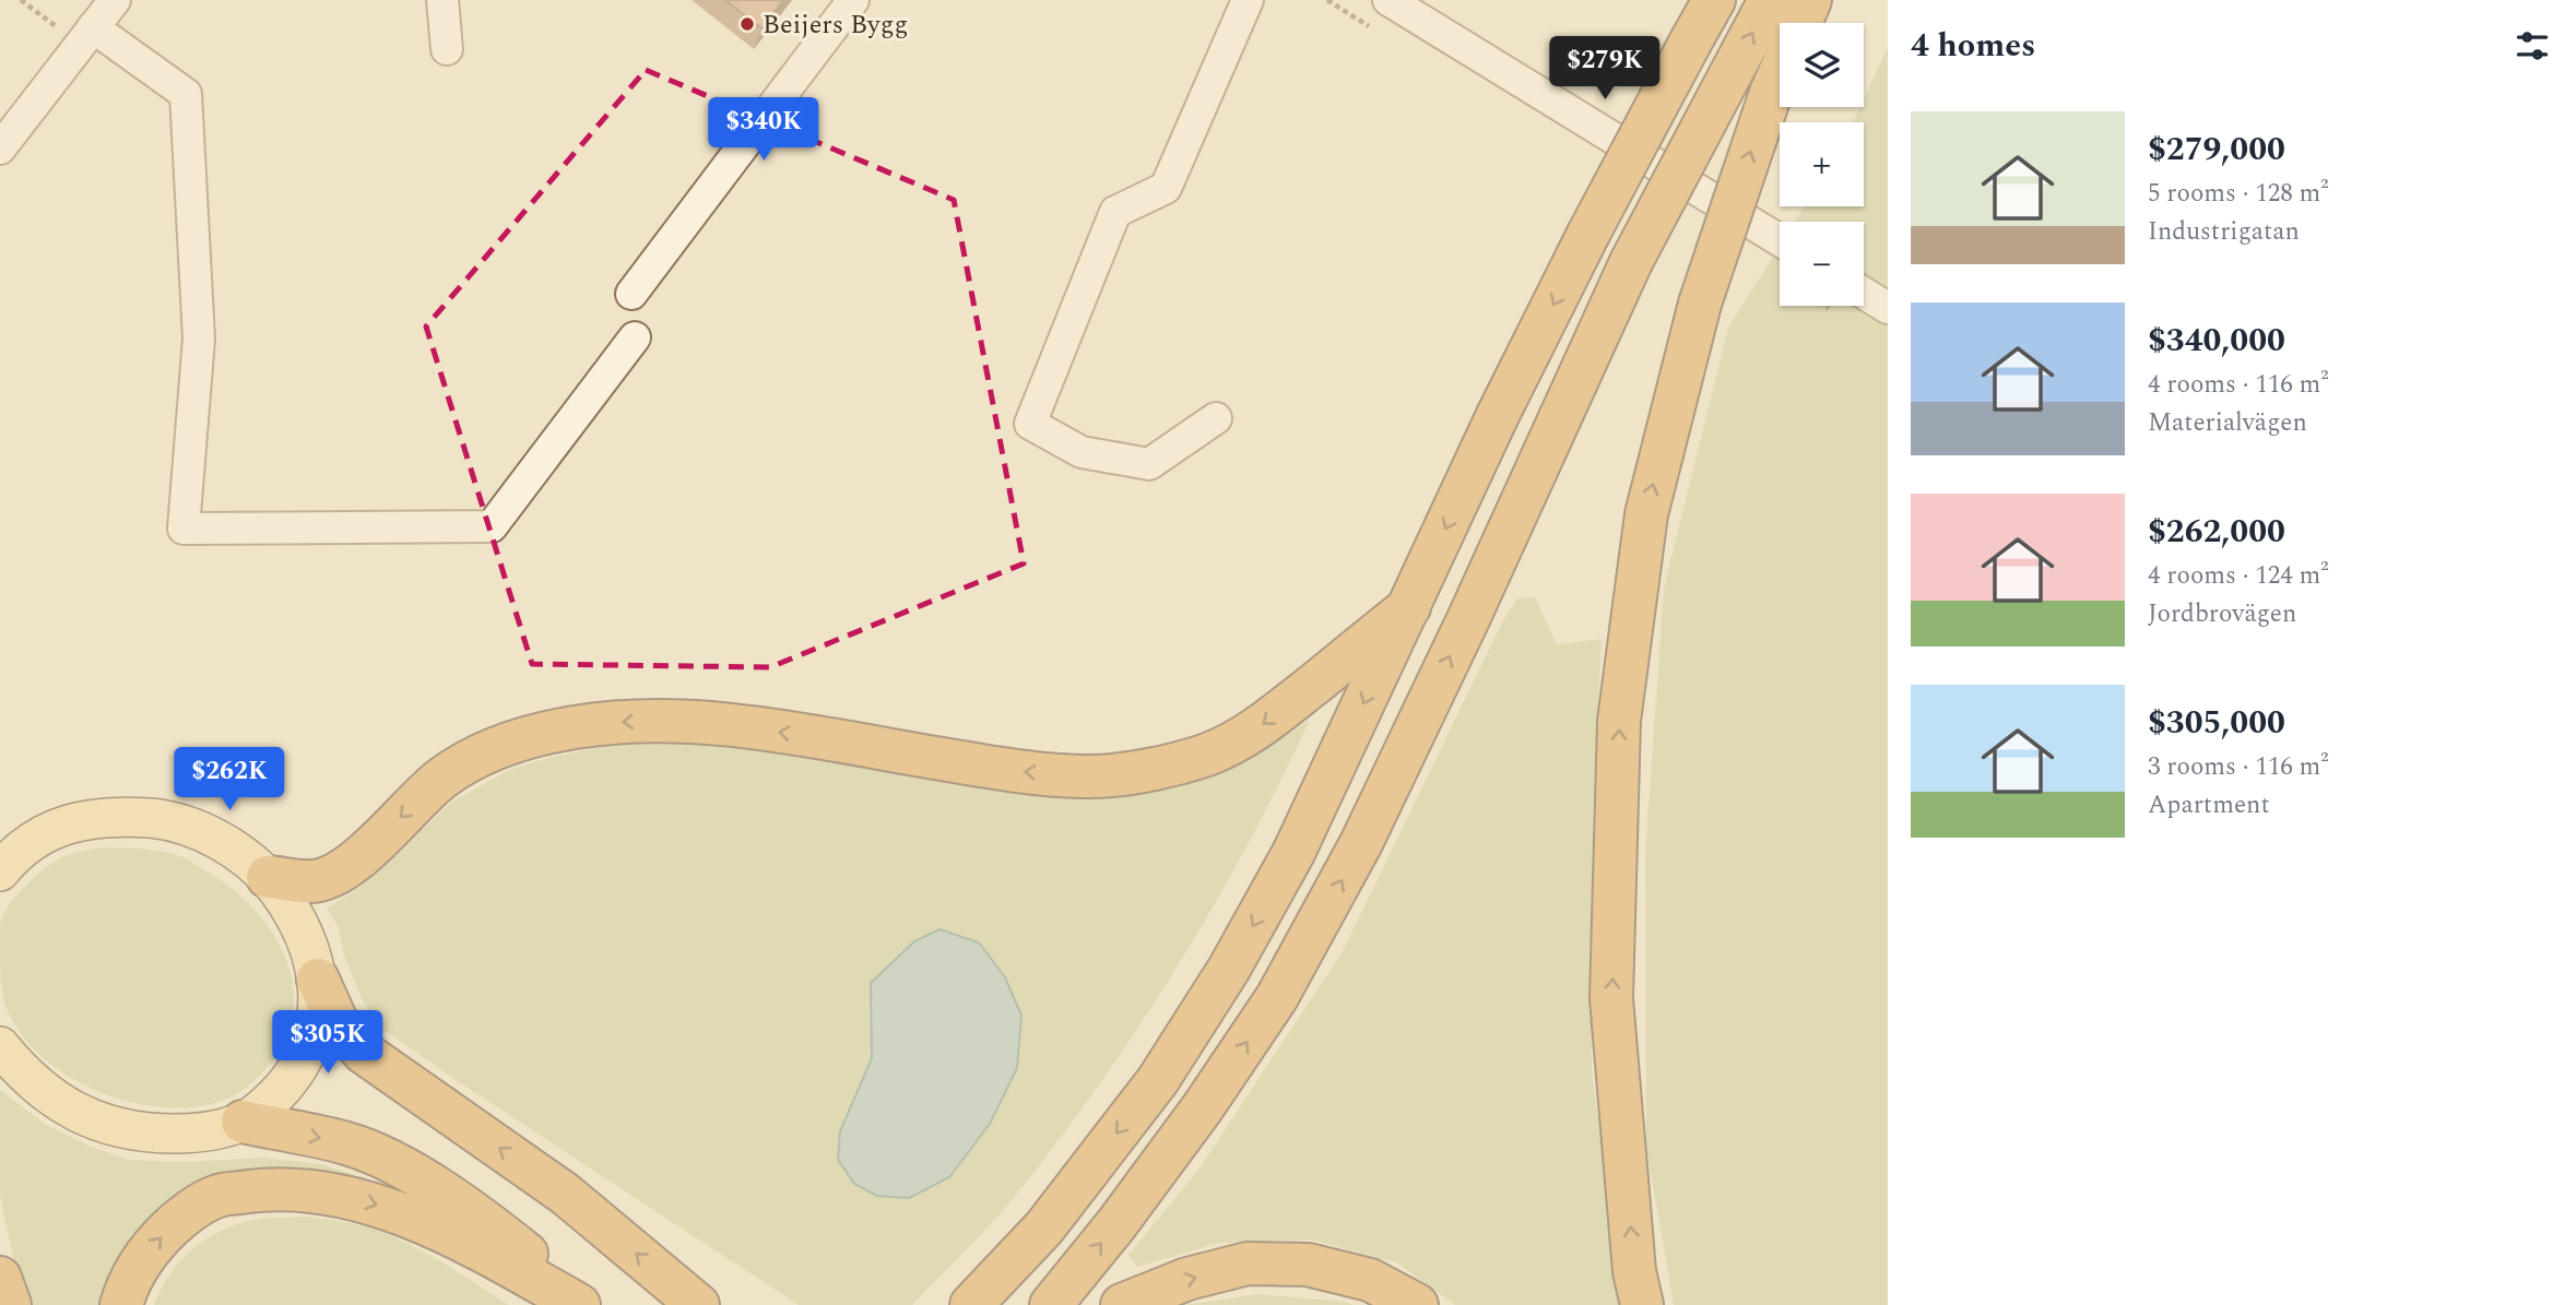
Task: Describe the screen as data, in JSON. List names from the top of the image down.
{
  "places": ["Beijers Bygg"],
  "page": {
    "heading": "4 homes",
    "map_buttons": ["+", "−"],
    "price": [
      "$279K",
      "$340K",
      "$262K",
      "$305K"
    ],
    "list": [
      {
        "name": "$279,000",
        "note": "5 rooms · 128 m² · Industrigatan"
      },
      {
        "name": "$340,000",
        "note": "4 rooms · 116 m² · Materialvägen"
      },
      {
        "name": "$262,000",
        "note": "4 rooms · 124 m² · Jordbrovägen"
      },
      {
        "name": "$305,000",
        "note": "3 rooms · 116 m² · Apartment"
      }
    ]
  }
}
